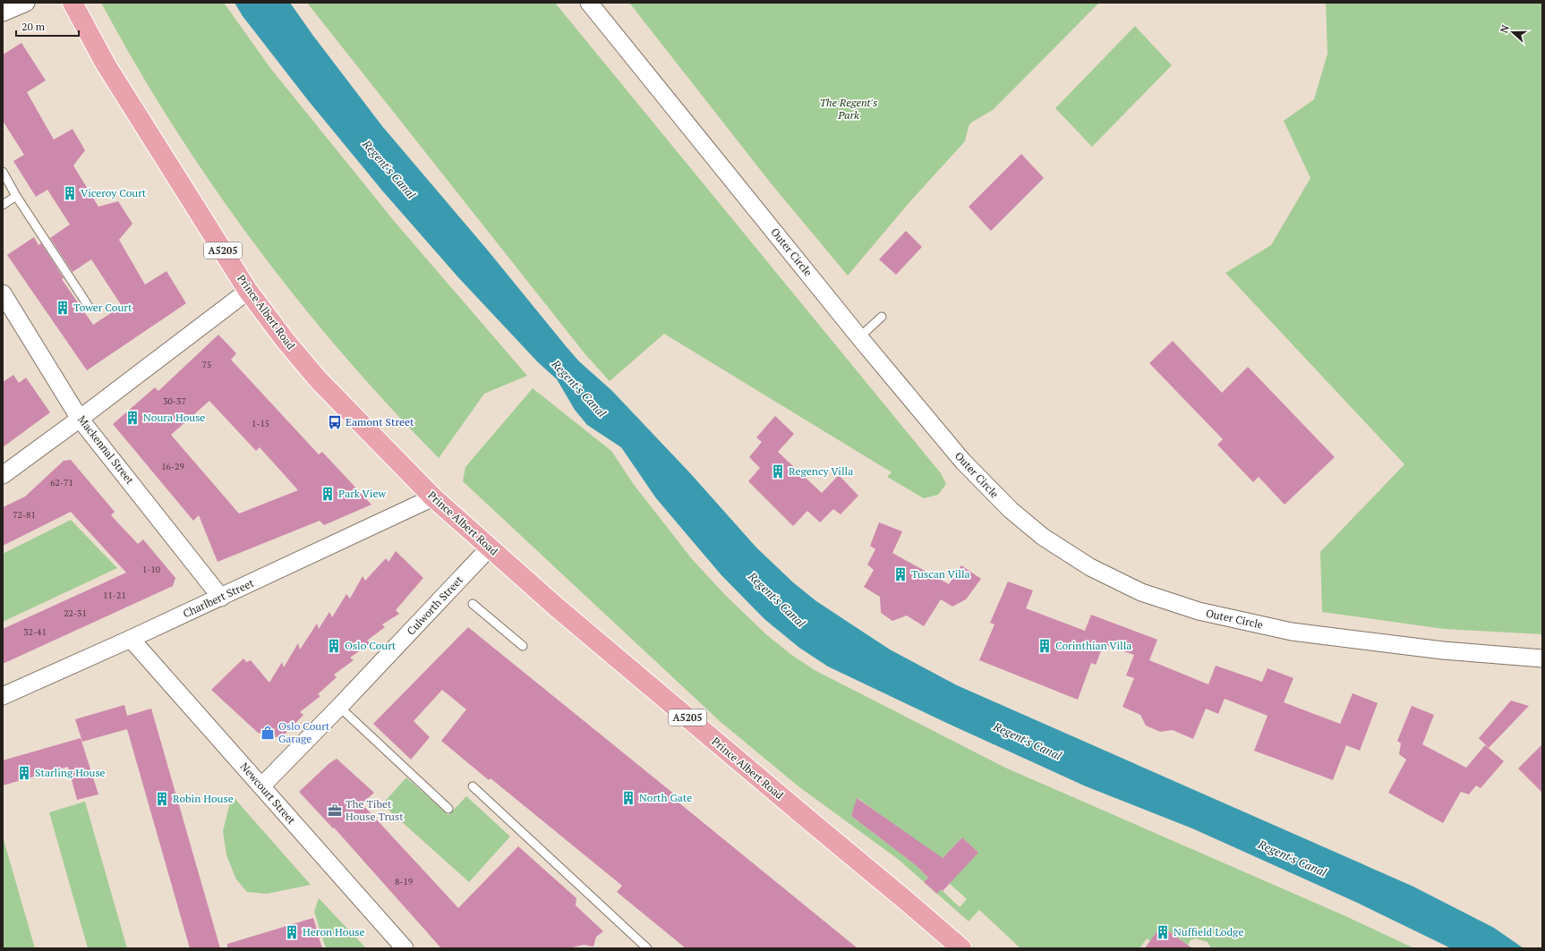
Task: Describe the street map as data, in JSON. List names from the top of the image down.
{
  "streets": {
    "main road": ["A5205", "Prince Albert Road"],
    "street": [
      "Outer Circle",
      "Mackennal Street",
      "Charlbert Street",
      "Culworth Street",
      "Newcourt Street"
    ]
  },
  "crossings": [
    ["Prince Albert Road", "Charlbert Street"],
    ["Prince Albert Road", "Culworth Street"],
    ["Mackennal Street", "Charlbert Street"],
    ["Charlbert Street", "Newcourt Street"],
    ["Culworth Street", "Newcourt Street"]
  ],
  "water": ["Regent's Canal"],
  "parks": ["The Regent's Park"],
  "places": {
    "building": [
      "Viceroy Court",
      "Tower Court",
      "Noura House",
      "Regency Villa",
      "Park View",
      "Tuscan Villa",
      "Oslo Court",
      "Corinthian Villa",
      "Starling House",
      "North Gate",
      "Robin House",
      "Heron House",
      "Nuffield Lodge"
    ],
    "bus stop": ["Eamont Street"],
    "shop": ["Oslo Court Garage"],
    "office": ["The Tibet House Trust"]
  },
  "house_numbers": [
    "75",
    "30-37",
    "1-15",
    "16-29",
    "62-71",
    "72-81",
    "1-10",
    "11-21",
    "22-31",
    "32-41",
    "8-19"
  ],
  "scale_bar": "20 m",
  "north": "left"
}
